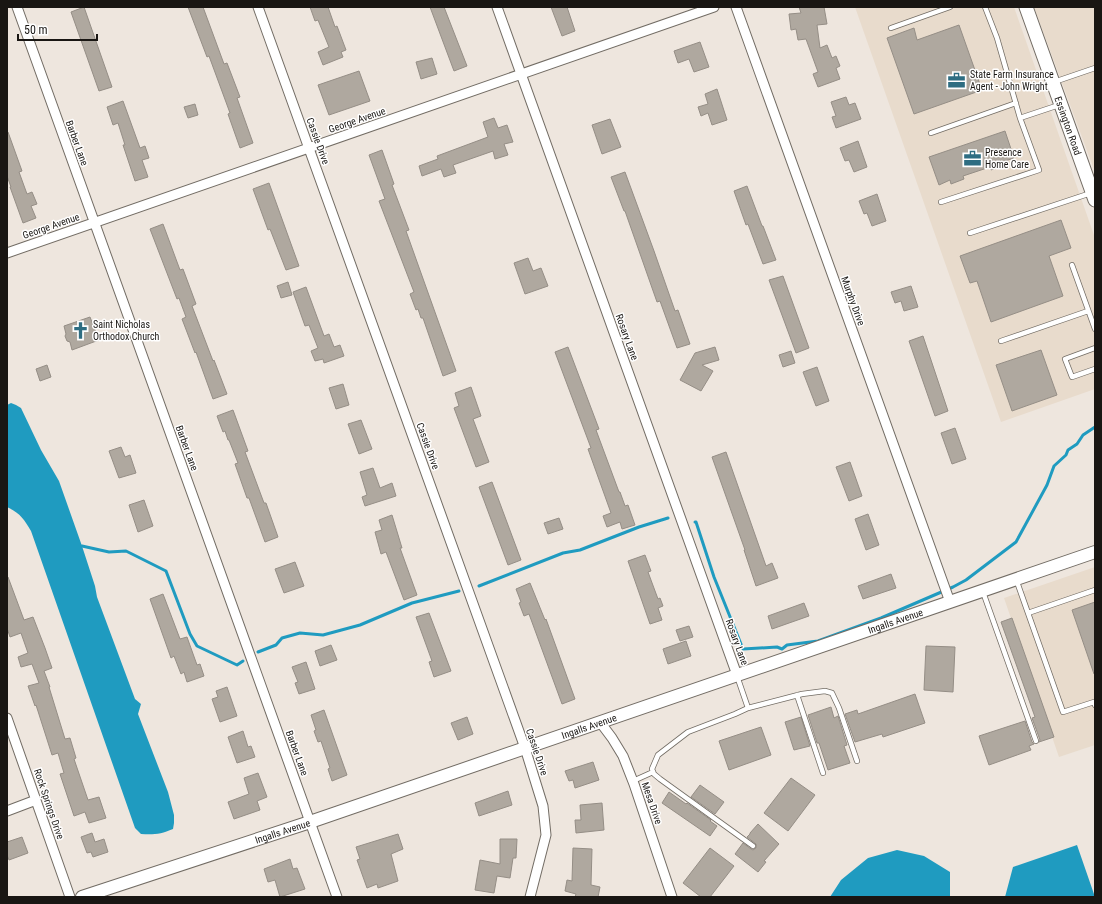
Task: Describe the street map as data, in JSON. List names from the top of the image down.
{
  "streets": {
    "main road": ["Essington Road"],
    "street": [
      "George Avenue",
      "Cassie Drive",
      "Barber Lane",
      "Murphy Drive",
      "Rosary Lane",
      "Ingalls Avenue",
      "Mesa Drive",
      "Rock Springs Drive"
    ]
  },
  "crossings": [
    ["George Avenue", "Cassie Drive"],
    ["George Avenue", "Barber Lane"],
    ["George Avenue", "Rosary Lane"],
    ["Cassie Drive", "Ingalls Avenue"],
    ["Barber Lane", "Ingalls Avenue"],
    ["Murphy Drive", "Ingalls Avenue"],
    ["Rosary Lane", "Ingalls Avenue"],
    ["Ingalls Avenue", "Mesa Drive"]
  ],
  "places": {
    "office": ["State Farm Insurance Agent - John Wright", "Presence Home Care"],
    "church": ["Saint Nicholas Orthodox Church"]
  },
  "scale_bar": "50 m"
}
